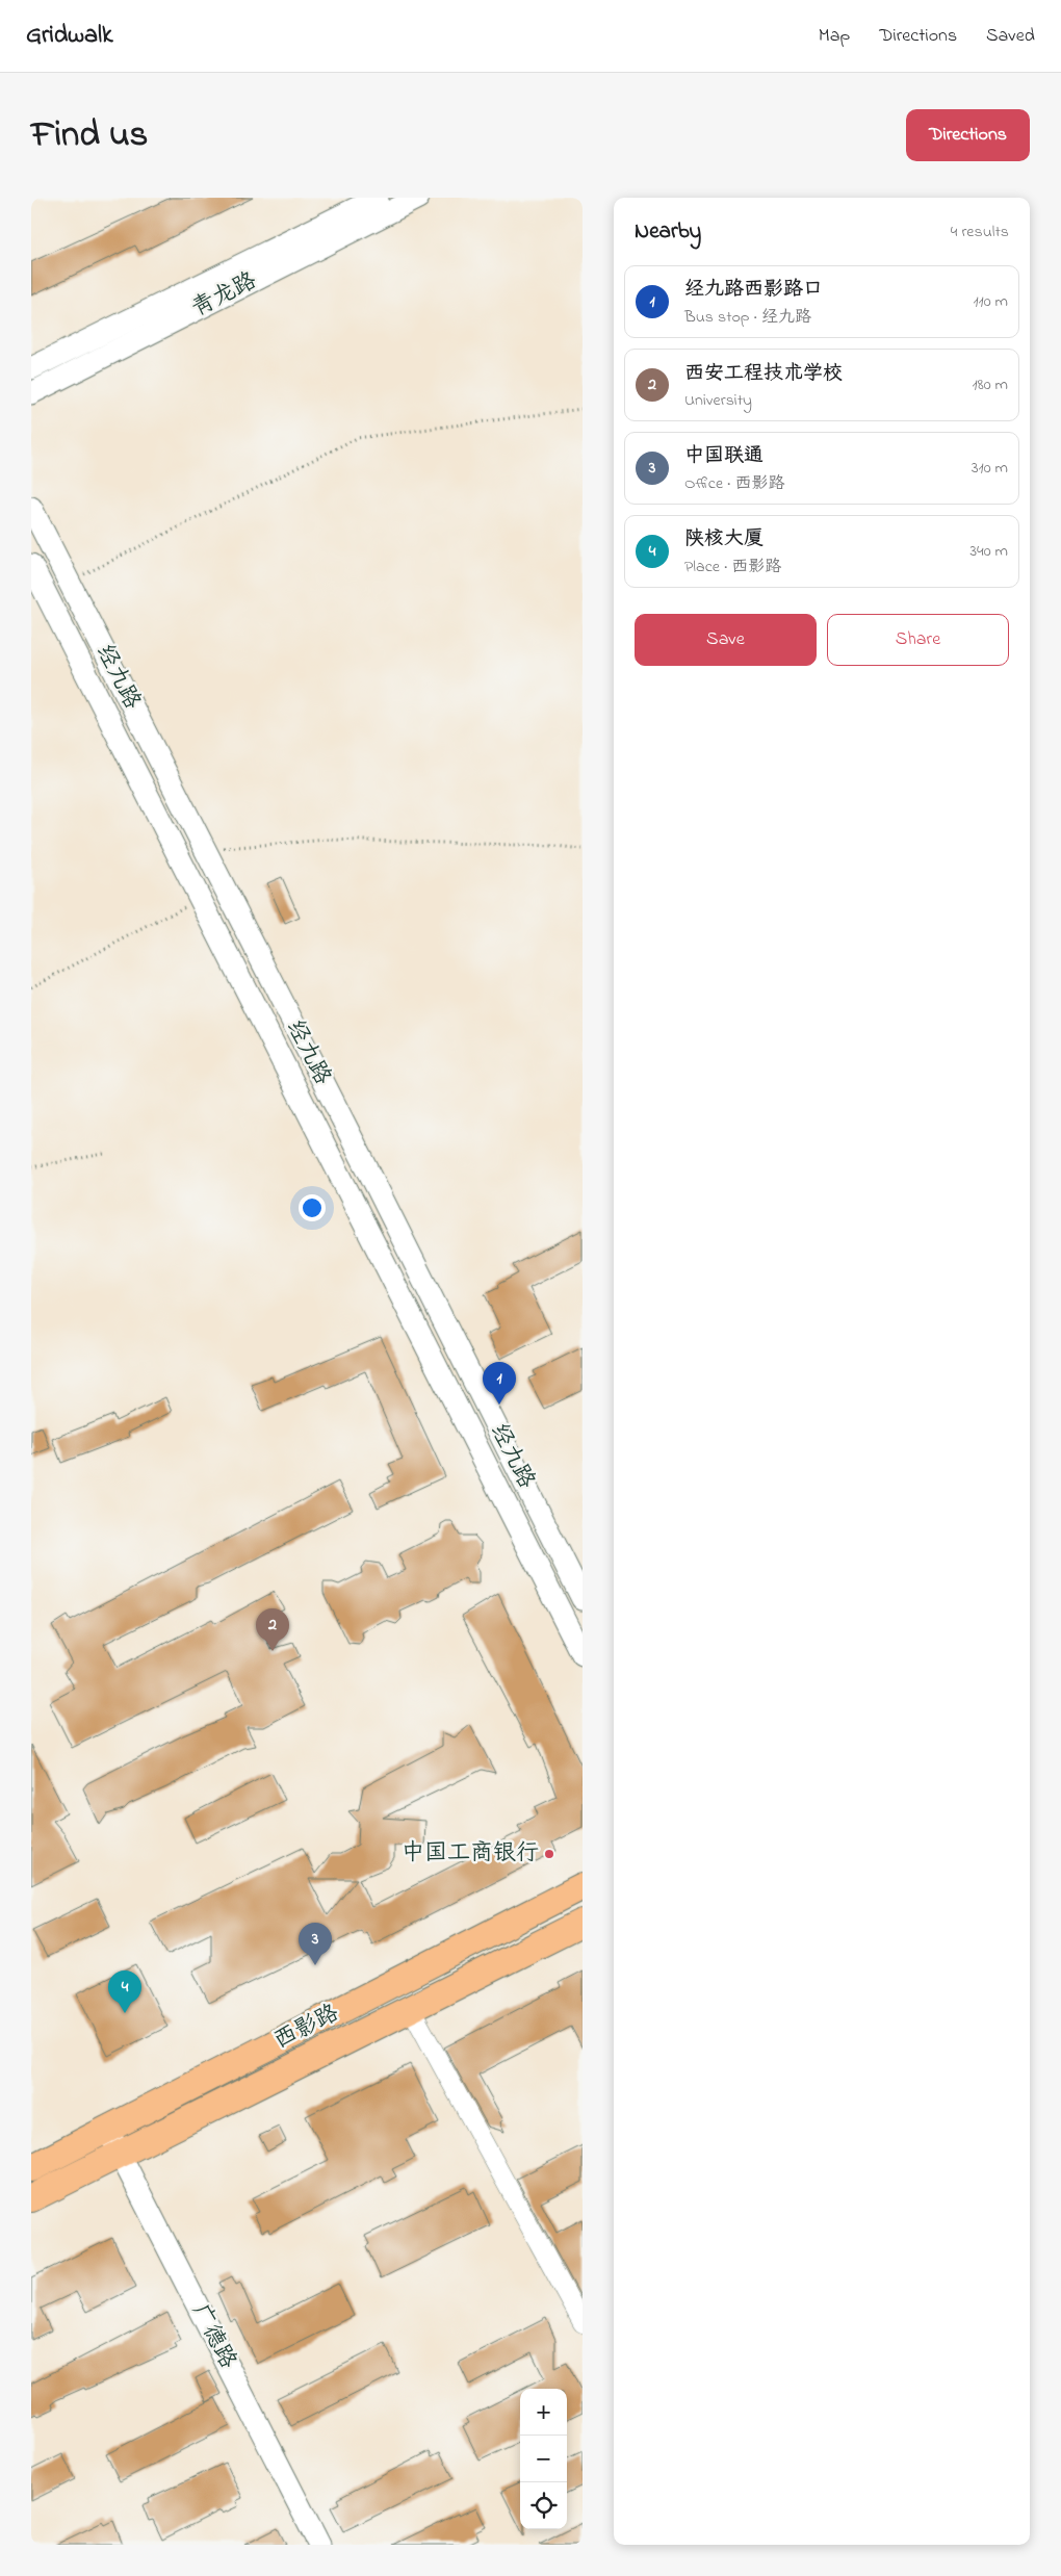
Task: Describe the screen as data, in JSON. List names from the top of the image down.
{
  "streets": {
    "main road": ["西影路"],
    "street": ["青龙路", "经九路", "广德路"]
  },
  "crossings": [
    ["西影路", "广德路"]
  ],
  "places": ["中国工商银行"],
  "page": {
    "header": "Gridwalk",
    "nav": ["Map", "Directions", "Saved"],
    "title": "Find us",
    "buttons": [
      "Directions",
      ["Save", "Share"]
    ],
    "heading": ["Nearby", "4 results"],
    "list": [
      {
        "mark": "1",
        "name": "经九路西影路口",
        "note": "Bus stop · 经九路",
        "value": "110 m"
      },
      {
        "mark": "2",
        "name": "西安工程技术学校",
        "note": "University",
        "value": "180 m"
      },
      {
        "mark": "3",
        "name": "中国联通",
        "note": "Office · 西影路",
        "value": "310 m"
      },
      {
        "mark": "4",
        "name": "陕核大厦",
        "note": "Place · 西影路",
        "value": "340 m"
      }
    ],
    "pins": [
      "1",
      "2",
      "3",
      "4"
    ],
    "map_buttons": ["+", "−"]
  }
}
